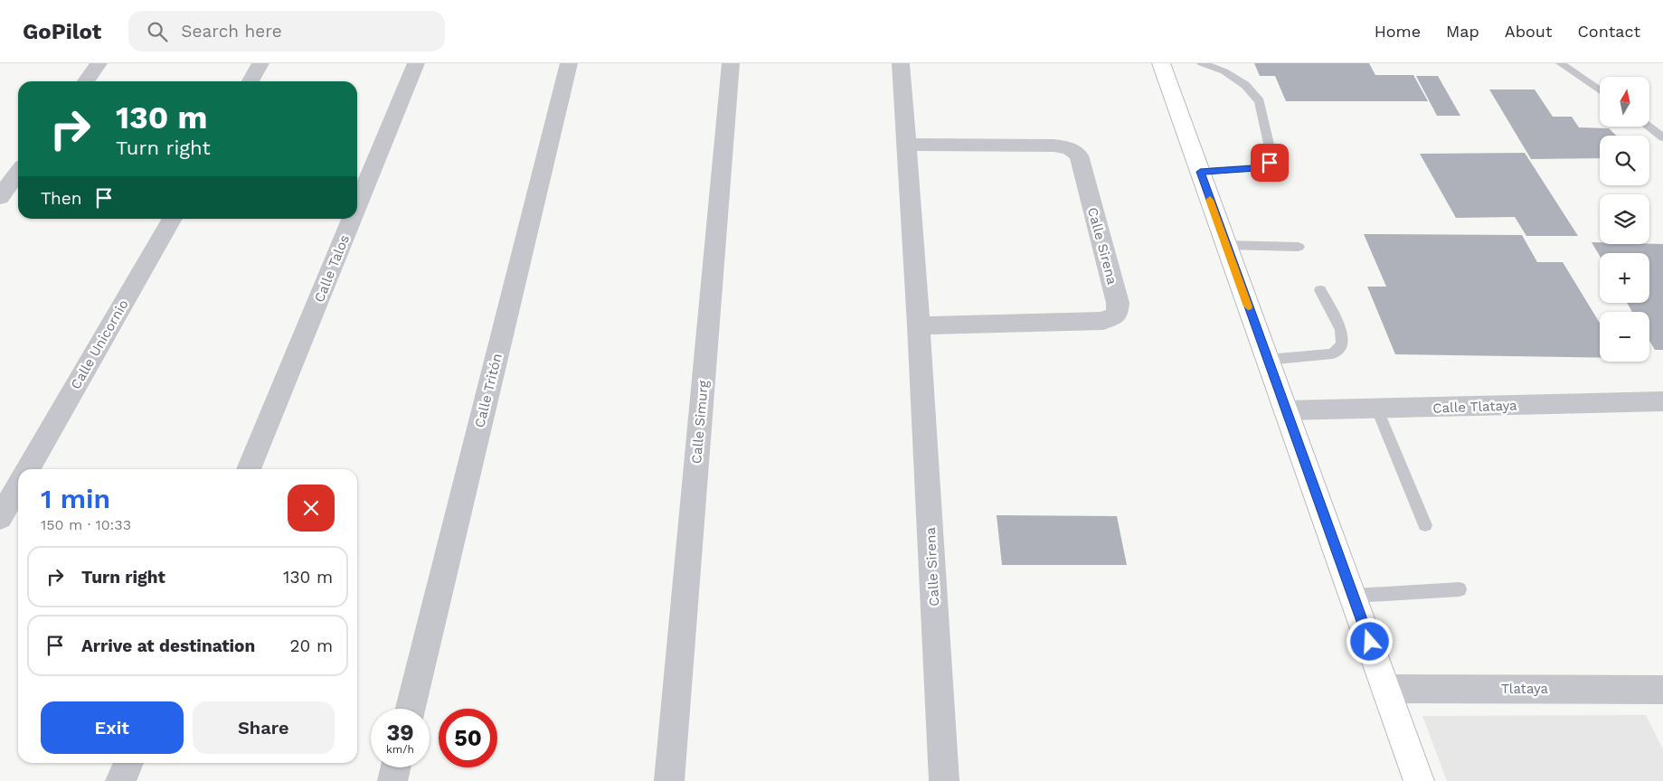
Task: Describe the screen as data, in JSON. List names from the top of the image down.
{
  "streets": {
    "street": [
      "Calle Sirena",
      "Calle Talos",
      "Calle Unicornio",
      "Calle Tritón",
      "Calle Tlataya",
      "Calle Simurg",
      "Tlataya"
    ]
  },
  "north": "top",
  "page": {
    "header": "GoPilot",
    "search": "Search here",
    "nav": [
      "Home",
      "Map",
      "About",
      "Contact"
    ],
    "map_buttons": ["+", "−"],
    "turn": ["130 m", "Turn right"],
    "then": "Then",
    "heading": ["1 min", "150 m · 10:33"],
    "list": [
      {
        "name": "Turn right",
        "value": "130 m"
      },
      {
        "name": "Arrive at destination",
        "value": "20 m"
      }
    ],
    "buttons": ["Exit", "Share"],
    "speed": "39 km/h",
    "limit": "50"
  }
}
